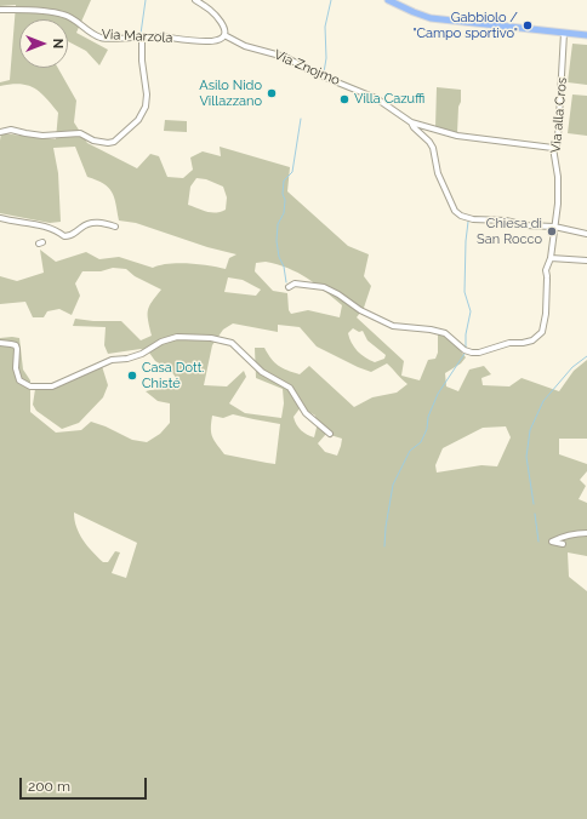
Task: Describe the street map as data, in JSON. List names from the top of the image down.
{
  "streets": {
    "street": ["Via Marzola", "Via Znojmo", "Via alla Cros"]
  },
  "crossings": [
    ["Via Marzola", "Via Znojmo"],
    ["Via Znojmo", "Via alla Cros"]
  ],
  "places": [
    "Gabbiolo / \"Campo sportivo\"",
    "Asilo Nido Villazzano",
    "Villa Cazuffi",
    "Chiesa di San Rocco",
    "Casa Dott. Chisté"
  ],
  "scale_bar": "200 m",
  "north": "right"
}
